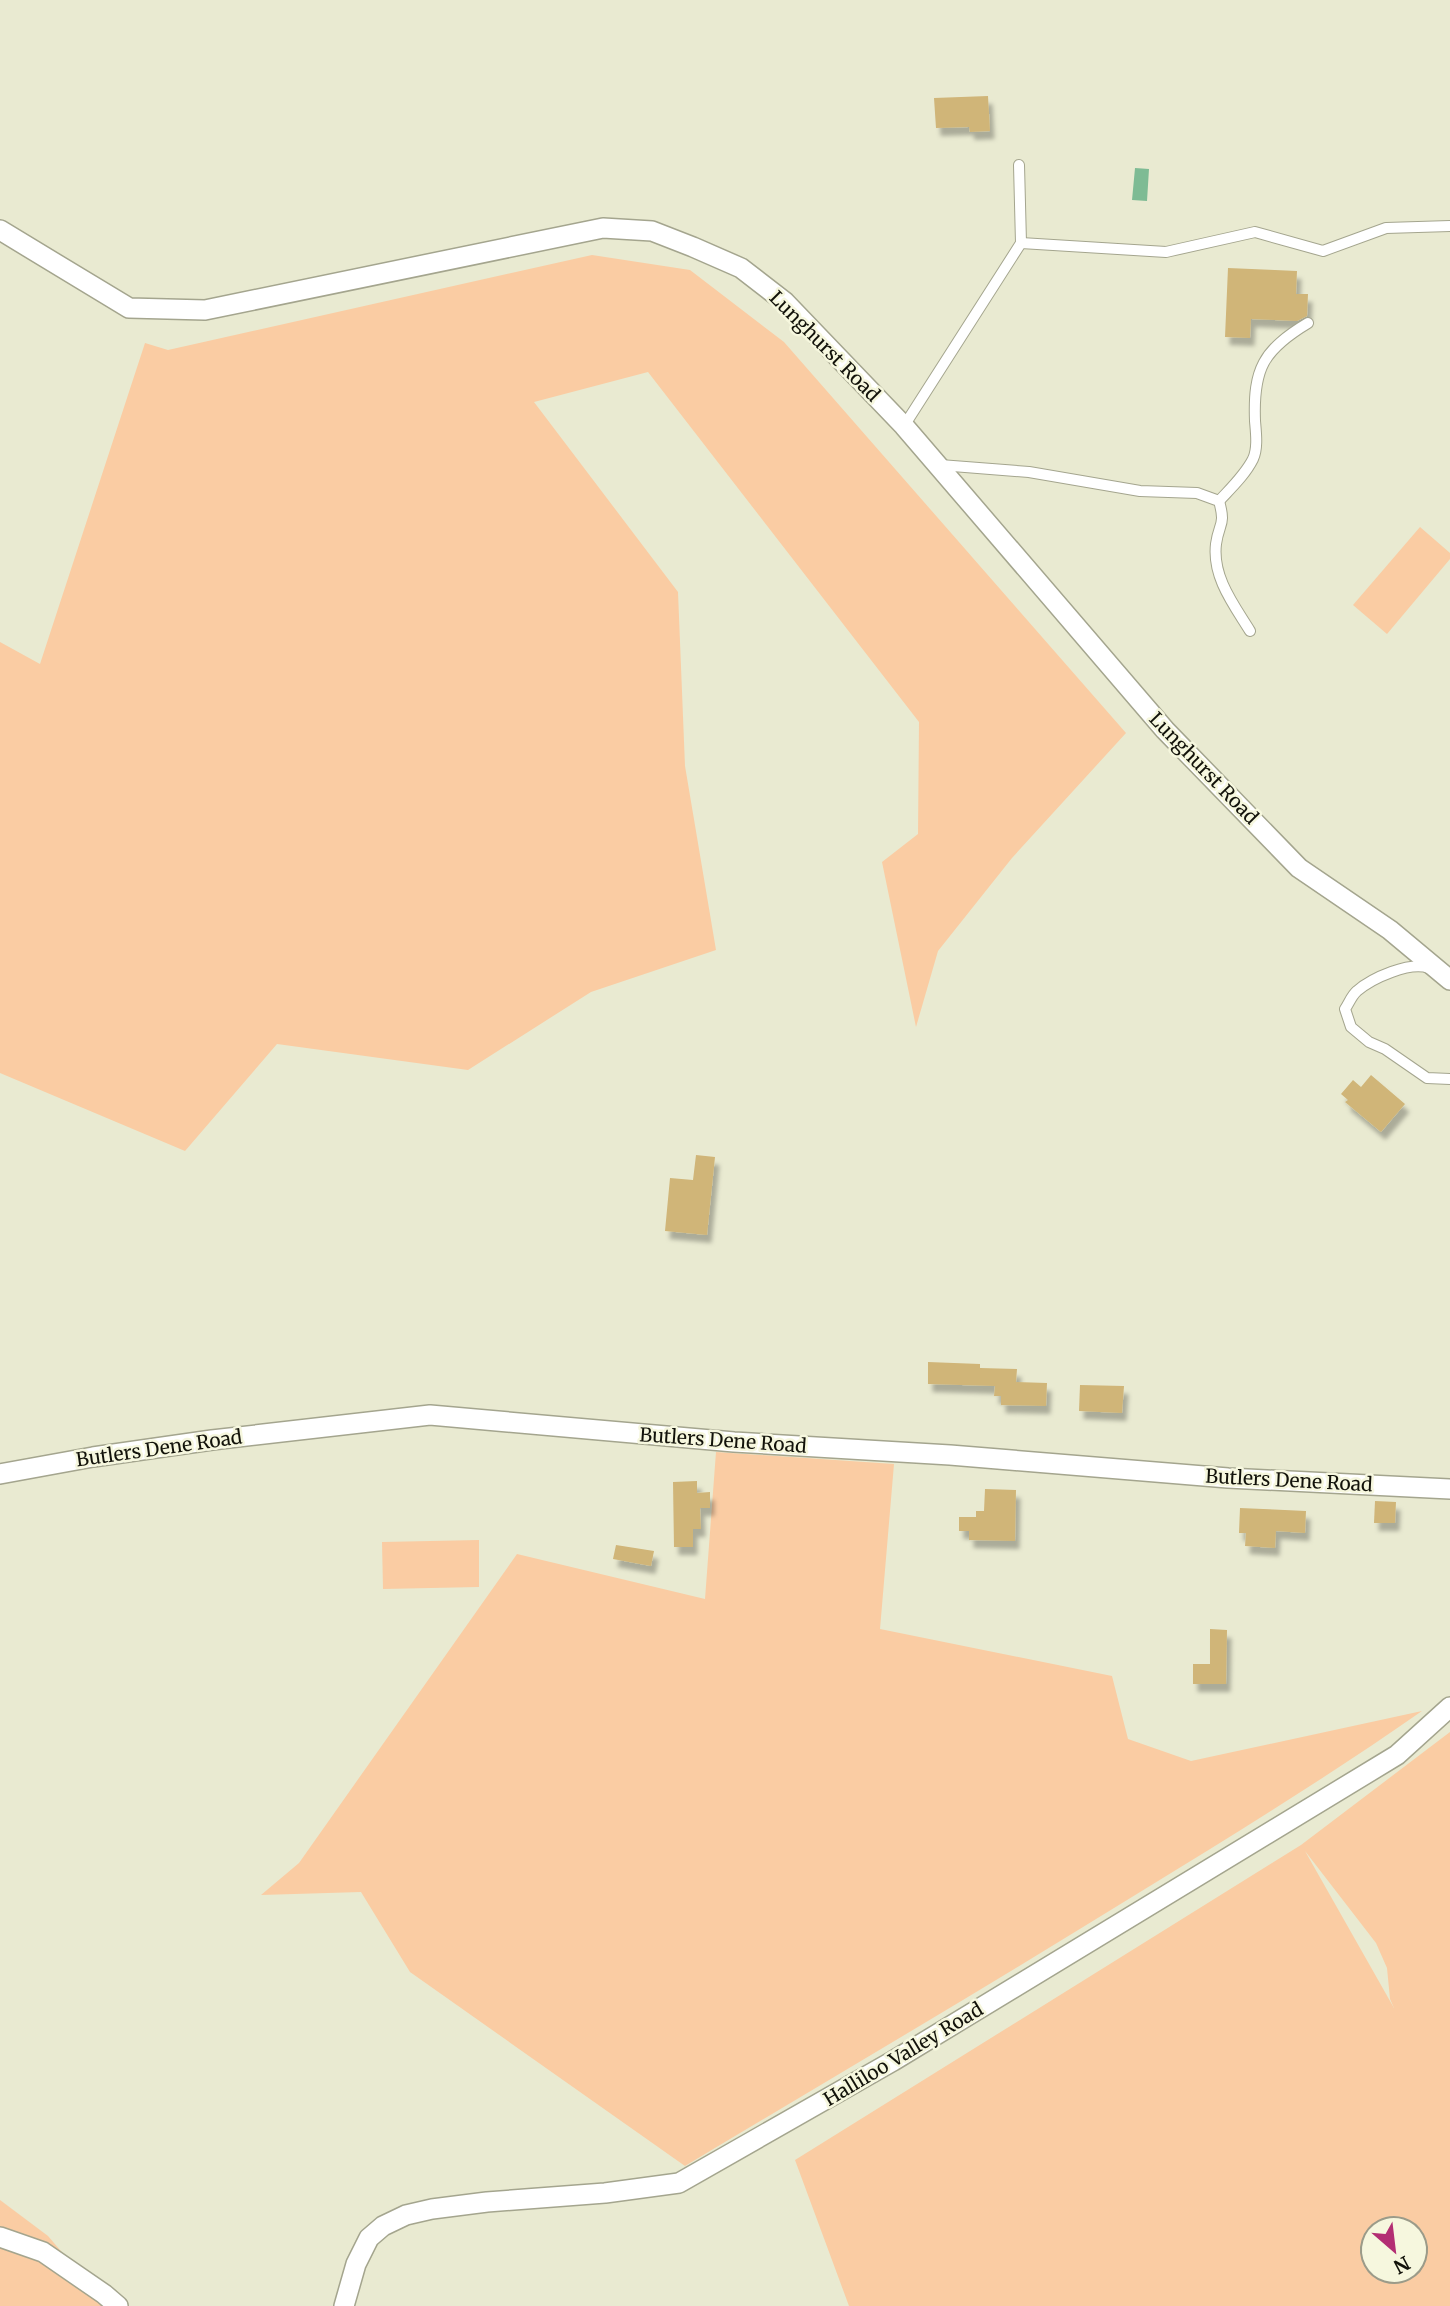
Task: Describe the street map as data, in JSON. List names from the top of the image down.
{
  "streets": {
    "street": ["Lunghurst Road", "Butlers Dene Road", "Halliloo Valley Road"]
  },
  "north": "bottom right"
}
